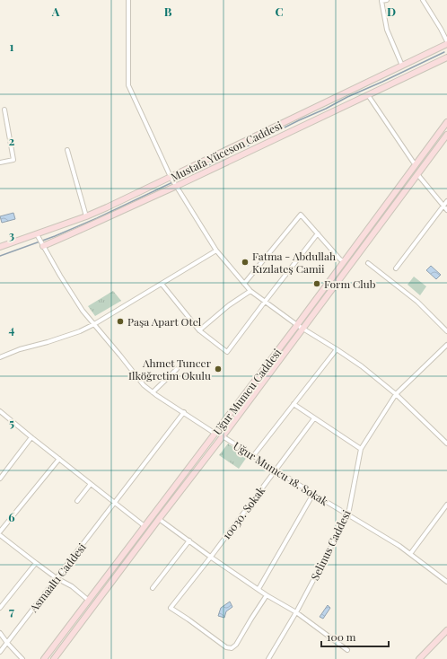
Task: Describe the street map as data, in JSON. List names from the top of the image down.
{
  "streets": {
    "main road": ["Mustafa Yüceson Caddesi", "Uğur Mumcu Caddesi"],
    "street": [
      "Uğur Mumcu 18. Sokak",
      "10030. Sokak",
      "Selinus Caddesi",
      "Asmaaltı Caddesi"
    ]
  },
  "crossings": [
    ["Uğur Mumcu Caddesi", "Uğur Mumcu 18. Sokak"],
    ["Uğur Mumcu 18. Sokak", "10030. Sokak"],
    ["Uğur Mumcu 18. Sokak", "Selinus Caddesi"]
  ],
  "places": [
    "Fatma - Abdullah Kızılateş Camii",
    "Form Club",
    "Paşa Apart Otel",
    "Ahmet Tuncer Ilköğretim Okulu"
  ],
  "scale_bar": "100 m",
  "grid": {
    "columns": [
      "A",
      "B",
      "C",
      "D"
    ],
    "rows": [
      "1",
      "2",
      "3",
      "4",
      "5",
      "6",
      "7"
    ]
  }
}
